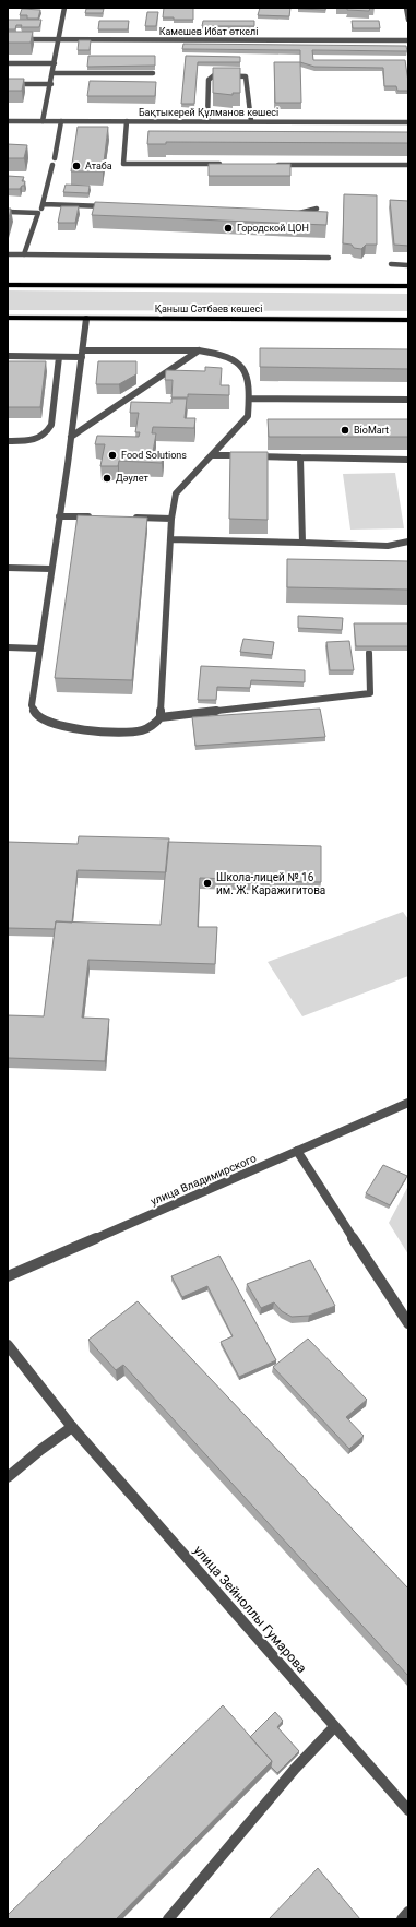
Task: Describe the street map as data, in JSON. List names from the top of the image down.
{
  "streets": {
    "main road": ["Қаныш Сәтбаев көшесі"],
    "street": [
      "Камешев Ибат өткелі",
      "Бақтыкерей Құлманов көшесі",
      "улица Владимирского",
      "улица Зейноллы Гумарова"
    ]
  },
  "places": [
    "Атаба",
    "Городской ЦОН",
    "BioMart",
    "Food Solutions",
    "Дәулет",
    "Школа-лицей № 16 им. Ж. Каражигитова"
  ]
}
